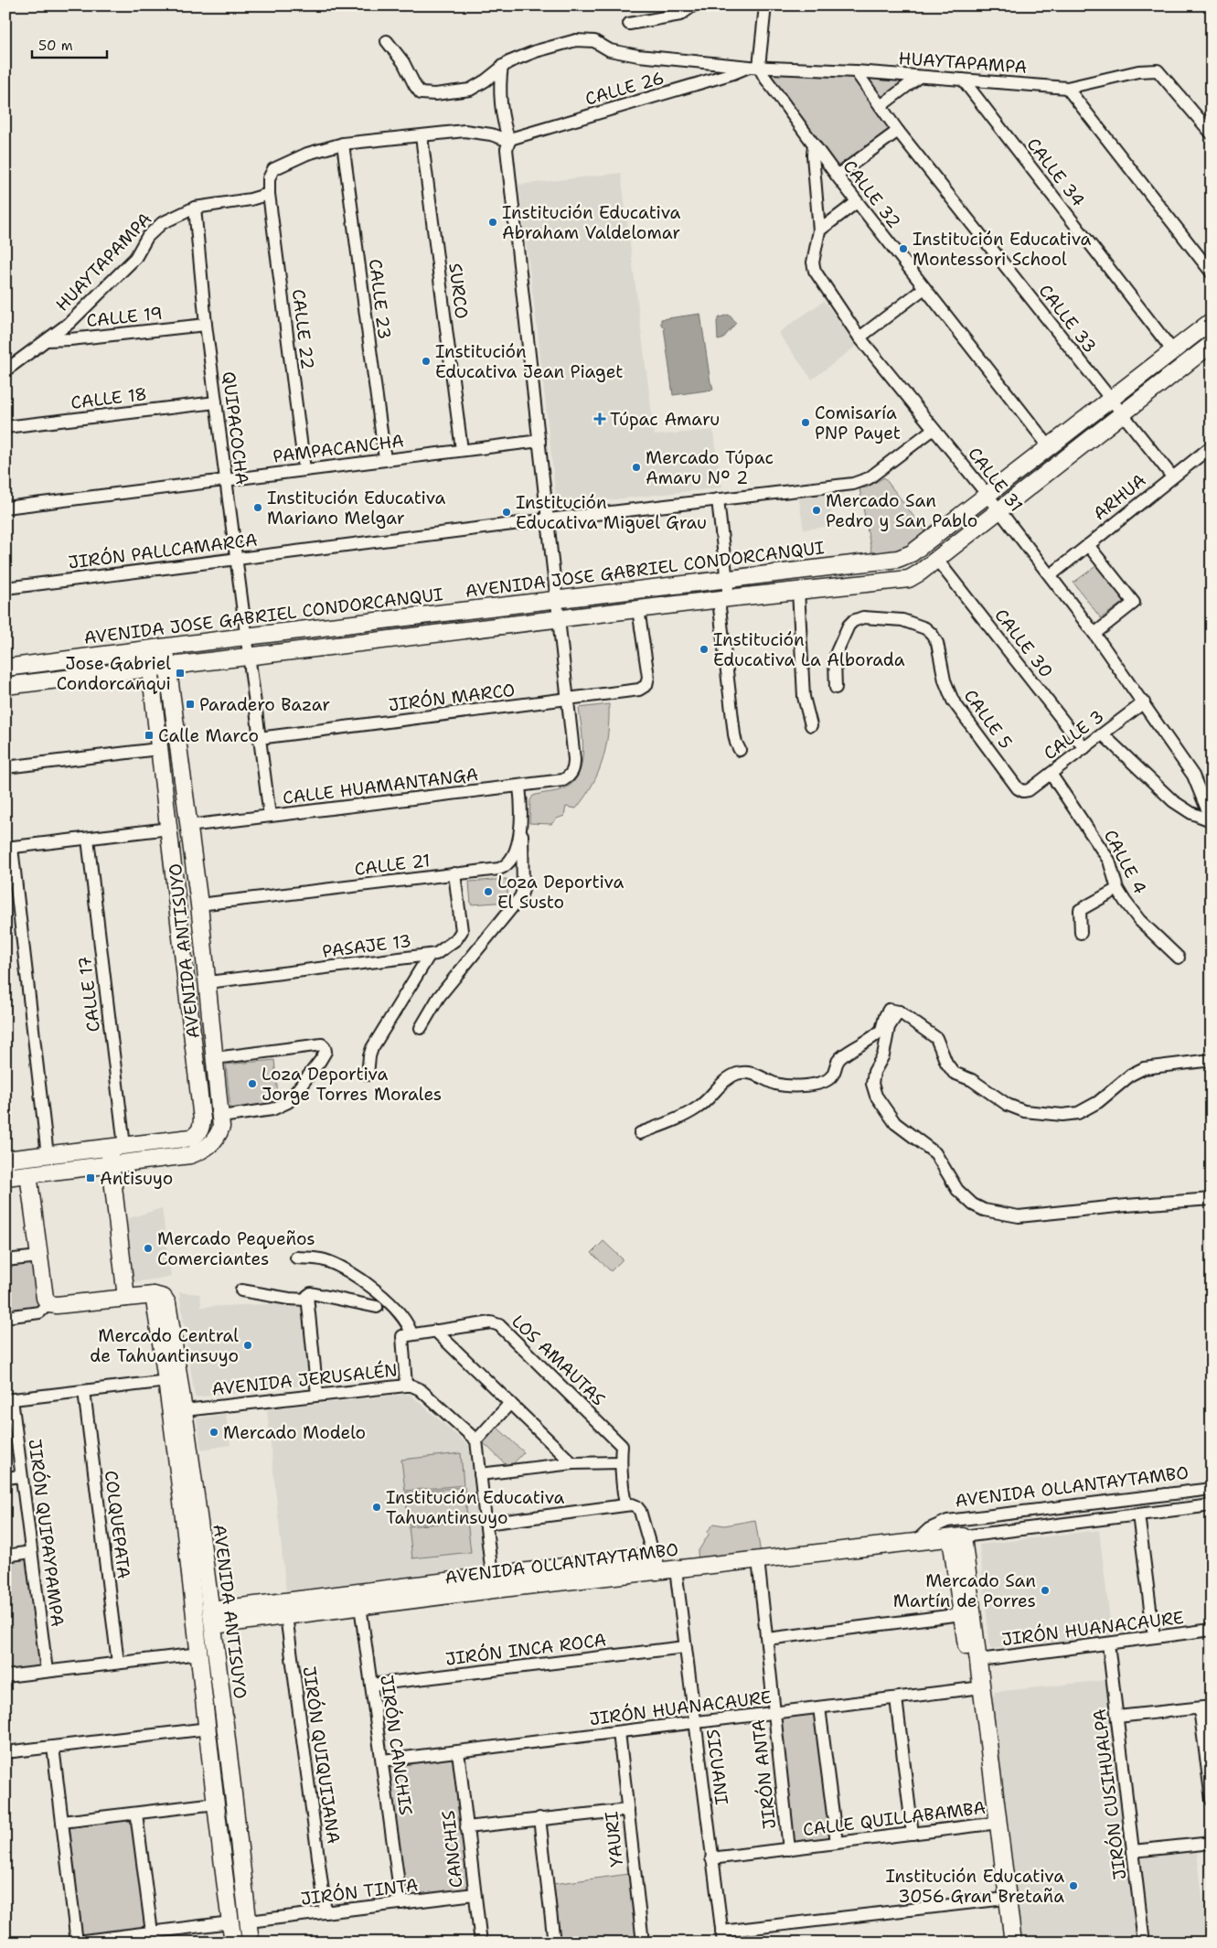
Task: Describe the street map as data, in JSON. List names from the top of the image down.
{
  "streets": {
    "main road": ["AVENIDA JOSE GABRIEL CONDORCANQUI", "AVENIDA ANTISUYO", "AVENIDA OLLANTAYTAMBO"],
    "street": [
      "HUAYTAPAMPA",
      "CALLE 26",
      "CALLE 34",
      "CALLE 32",
      "SURCO",
      "CALLE 23",
      "CALLE 19",
      "CALLE 33",
      "CALLE 22",
      "CALLE 18",
      "QUIPACOCHA",
      "PAMPACANCHA",
      "CALLE 31",
      "ARHUA",
      "JIRÓN PALLCAMARCA",
      "CALLE 30",
      "JIRÓN MARCO",
      "CALLE 5",
      "CALLE 3",
      "CALLE HUAMANTANGA",
      "CALLE 4",
      "CALLE 21",
      "PASAJE 13",
      "CALLE 17",
      "LOS AMAUTAS",
      "AVENIDA JERUSALÉN",
      "COLQUEPATA",
      "JIRÓN QUIPAYPAMPA",
      "JIRÓN HUANACAURE",
      "JIRÓN INCA ROCA",
      "JIRÓN CANCHIS",
      "JIRÓN QUIQUIJANA",
      "SICUANI",
      "JIRÓN ANTA",
      "JIRÓN CUSIHUALPA",
      "CALLE QUILLABAMBA",
      "YAURI",
      "CANCHIS",
      "JIRÓN TINTA"
    ]
  },
  "crossings": [
    ["HUAYTAPAMPA", "CALLE 26"],
    ["HUAYTAPAMPA", "CALLE 34"],
    ["HUAYTAPAMPA", "CALLE 32"],
    ["HUAYTAPAMPA", "CALLE 19"],
    ["HUAYTAPAMPA", "CALLE 33"],
    ["HUAYTAPAMPA", "CALLE 22"],
    ["HUAYTAPAMPA", "QUIPACOCHA"],
    ["CALLE 26", "CALLE 32"],
    ["CALLE 34", "AVENIDA JOSE GABRIEL CONDORCANQUI"],
    ["CALLE 32", "CALLE 31"],
    ["CALLE 32", "AVENIDA JOSE GABRIEL CONDORCANQUI"],
    ["SURCO", "PAMPACANCHA"],
    ["CALLE 23", "PAMPACANCHA"],
    ["CALLE 19", "QUIPACOCHA"],
    ["CALLE 33", "ARHUA"],
    ["CALLE 33", "AVENIDA JOSE GABRIEL CONDORCANQUI"],
    ["CALLE 22", "PAMPACANCHA"],
    ["CALLE 18", "QUIPACOCHA"],
    ["QUIPACOCHA", "PAMPACANCHA"],
    ["QUIPACOCHA", "JIRÓN PALLCAMARCA"],
    ["QUIPACOCHA", "AVENIDA JOSE GABRIEL CONDORCANQUI"],
    ["QUIPACOCHA", "JIRÓN MARCO"],
    ["QUIPACOCHA", "CALLE HUAMANTANGA"],
    ["CALLE 31", "ARHUA"],
    ["CALLE 31", "JIRÓN PALLCAMARCA"],
    ["CALLE 31", "AVENIDA JOSE GABRIEL CONDORCANQUI"],
    ["CALLE 31", "CALLE 3"],
    ["AVENIDA JOSE GABRIEL CONDORCANQUI", "AVENIDA ANTISUYO"],
    ["CALLE 30", "CALLE 3"],
    ["JIRÓN MARCO", "CALLE HUAMANTANGA"],
    ["CALLE 5", "CALLE 3"],
    ["CALLE 3", "CALLE 4"],
    ["CALLE HUAMANTANGA", "CALLE 21"],
    ["CALLE HUAMANTANGA", "AVENIDA ANTISUYO"],
    ["CALLE 21", "PASAJE 13"],
    ["CALLE 21", "AVENIDA ANTISUYO"],
    ["PASAJE 13", "AVENIDA ANTISUYO"],
    ["AVENIDA ANTISUYO", "CALLE 17"],
    ["AVENIDA ANTISUYO", "AVENIDA JERUSALÉN"],
    ["AVENIDA ANTISUYO", "AVENIDA OLLANTAYTAMBO"],
    ["AVENIDA ANTISUYO", "JIRÓN TINTA"],
    ["AVENIDA OLLANTAYTAMBO", "JIRÓN CANCHIS"],
    ["AVENIDA OLLANTAYTAMBO", "JIRÓN QUIQUIJANA"],
    ["AVENIDA OLLANTAYTAMBO", "SICUANI"],
    ["AVENIDA OLLANTAYTAMBO", "JIRÓN ANTA"],
    ["JIRÓN HUANACAURE", "JIRÓN CANCHIS"],
    ["JIRÓN HUANACAURE", "SICUANI"],
    ["JIRÓN HUANACAURE", "JIRÓN ANTA"],
    ["JIRÓN HUANACAURE", "JIRÓN CUSIHUALPA"],
    ["JIRÓN HUANACAURE", "YAURI"],
    ["JIRÓN HUANACAURE", "CANCHIS"],
    ["JIRÓN INCA ROCA", "JIRÓN CANCHIS"],
    ["JIRÓN INCA ROCA", "SICUANI"],
    ["JIRÓN CANCHIS", "JIRÓN TINTA"],
    ["JIRÓN QUIQUIJANA", "JIRÓN TINTA"],
    ["SICUANI", "CALLE QUILLABAMBA"],
    ["JIRÓN ANTA", "CALLE QUILLABAMBA"],
    ["CANCHIS", "JIRÓN TINTA"]
  ],
  "places": {
    "other": [
      "Institución Educativa Abraham Valdelomar",
      "Institución Educativa Montessori School",
      "Institución Educativa Jean Piaget",
      "Comisaría PNP Payet",
      "Mercado Túpac Amaru N° 2",
      "Institución Educativa Mariano Melgar",
      "Mercado San Pedro y San Pablo",
      "Institución Educativa Miguel Grau",
      "Institución Educativa La Alborada",
      "Loza Deportiva El Susto",
      "Loza Deportiva Jorge Torres Morales",
      "Mercado Pequeños Comerciantes",
      "Mercado Central de Tahuantinsuyo",
      "Mercado Modelo",
      "Institución Educativa Tahuantinsuyo",
      "Mercado San Martín de Porres",
      "Institución Educativa 3056 Gran Bretaña"
    ],
    "health": ["Túpac Amaru"],
    "transit": [
      "Jose Gabriel Condorcanqui",
      "Paradero Bazar",
      "Calle Marco",
      "Antisuyo"
    ]
  },
  "scale_bar": "50 m"
}
